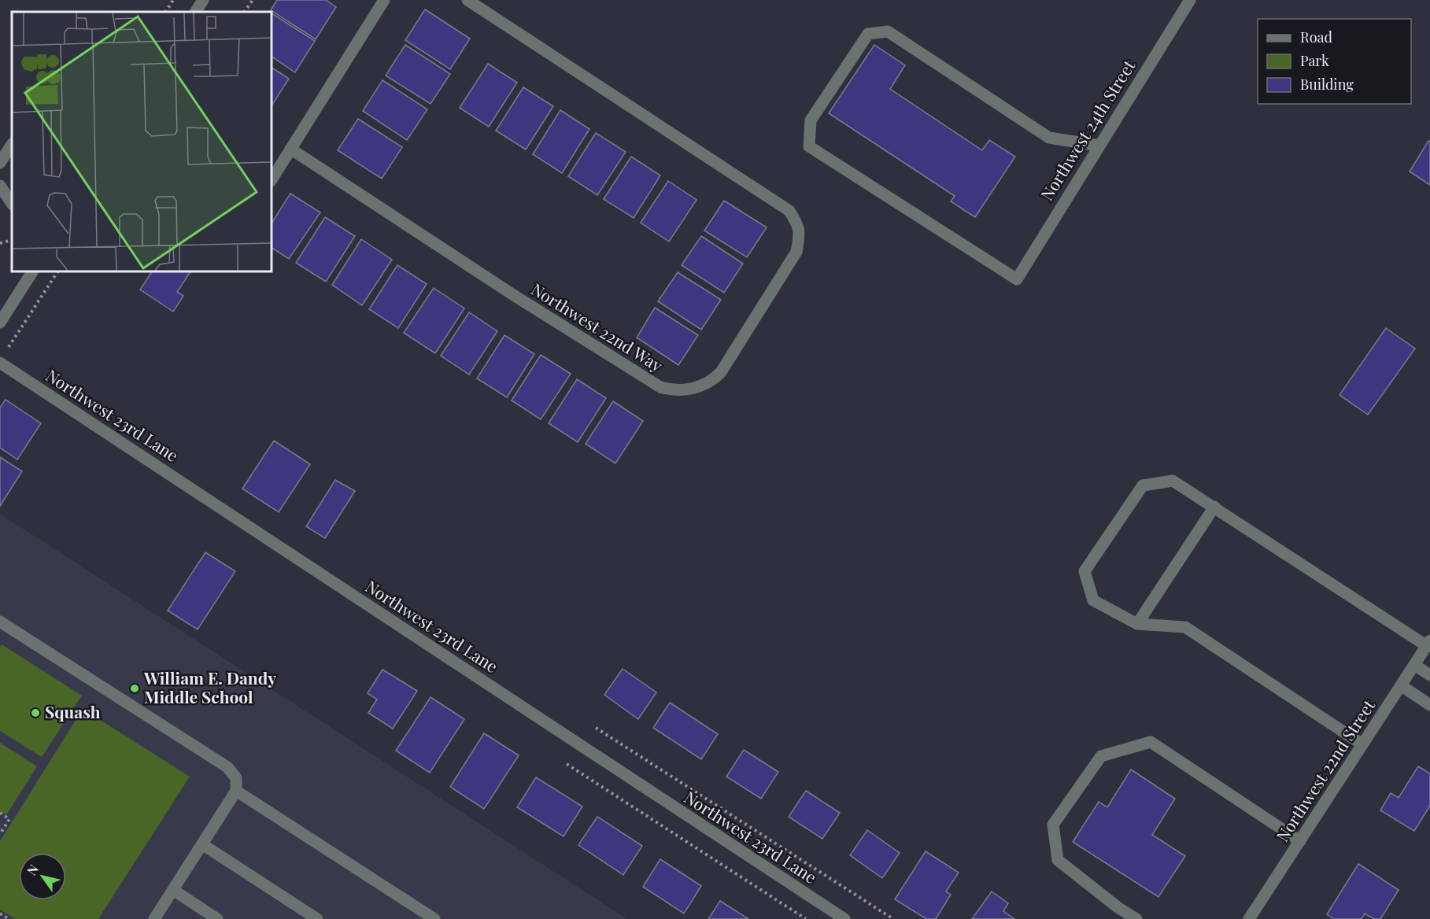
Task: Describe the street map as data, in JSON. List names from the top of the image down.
{
  "streets": {
    "street": [
      "Northwest 24th Street",
      "Northwest 22nd Way",
      "Northwest 23rd Lane",
      "Northwest 22nd Street"
    ]
  },
  "places": ["William E. Dandy Middle School", "Squash"],
  "legend": ["Road", "Park", "Building"],
  "north": "top left"
}
